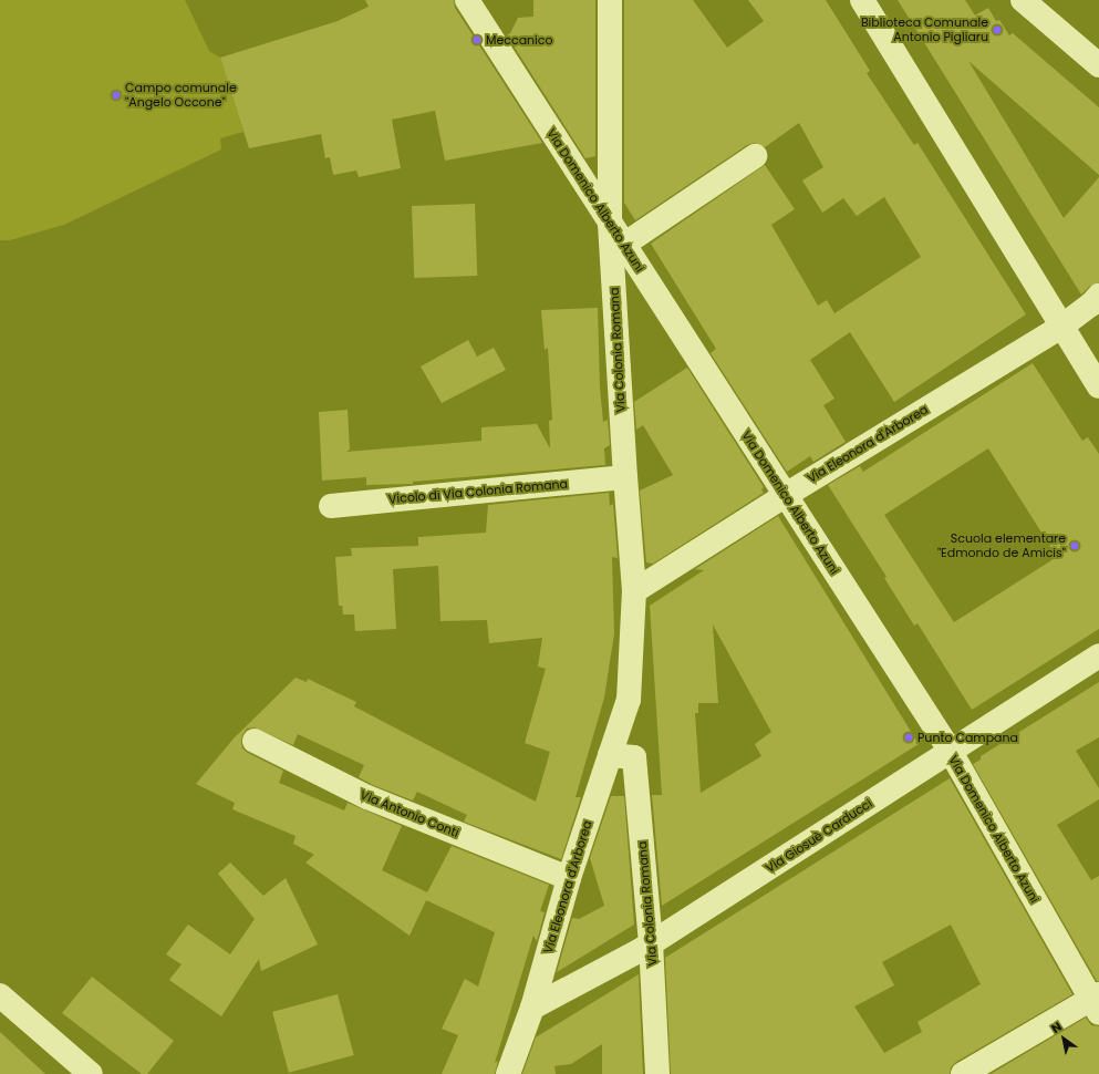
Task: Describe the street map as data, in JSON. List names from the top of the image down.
{
  "streets": {
    "street": [
      "Via Domenico Alberto Azuni",
      "Via Colonia Romana",
      "Via Eleonora d'Arborea",
      "Vicolo di Via Colonia Romana",
      "Via Antonio Conti",
      "Via Giosuè Carducci"
    ]
  },
  "crossings": [
    ["Via Domenico Alberto Azuni", "Via Colonia Romana"],
    ["Via Domenico Alberto Azuni", "Via Eleonora d'Arborea"],
    ["Via Domenico Alberto Azuni", "Via Giosuè Carducci"],
    ["Via Colonia Romana", "Via Eleonora d'Arborea"],
    ["Via Colonia Romana", "Vicolo di Via Colonia Romana"],
    ["Via Colonia Romana", "Via Giosuè Carducci"],
    ["Via Eleonora d'Arborea", "Via Antonio Conti"],
    ["Via Eleonora d'Arborea", "Via Giosuè Carducci"]
  ],
  "places": [
    "Biblioteca Comunale Antonio Pigliaru",
    "Meccanico",
    "Campo comunale \"Angelo Occone\"",
    "Scuola elementare \"Edmondo de Amicis\"",
    "Punto Campana"
  ],
  "north": "top left"
}
